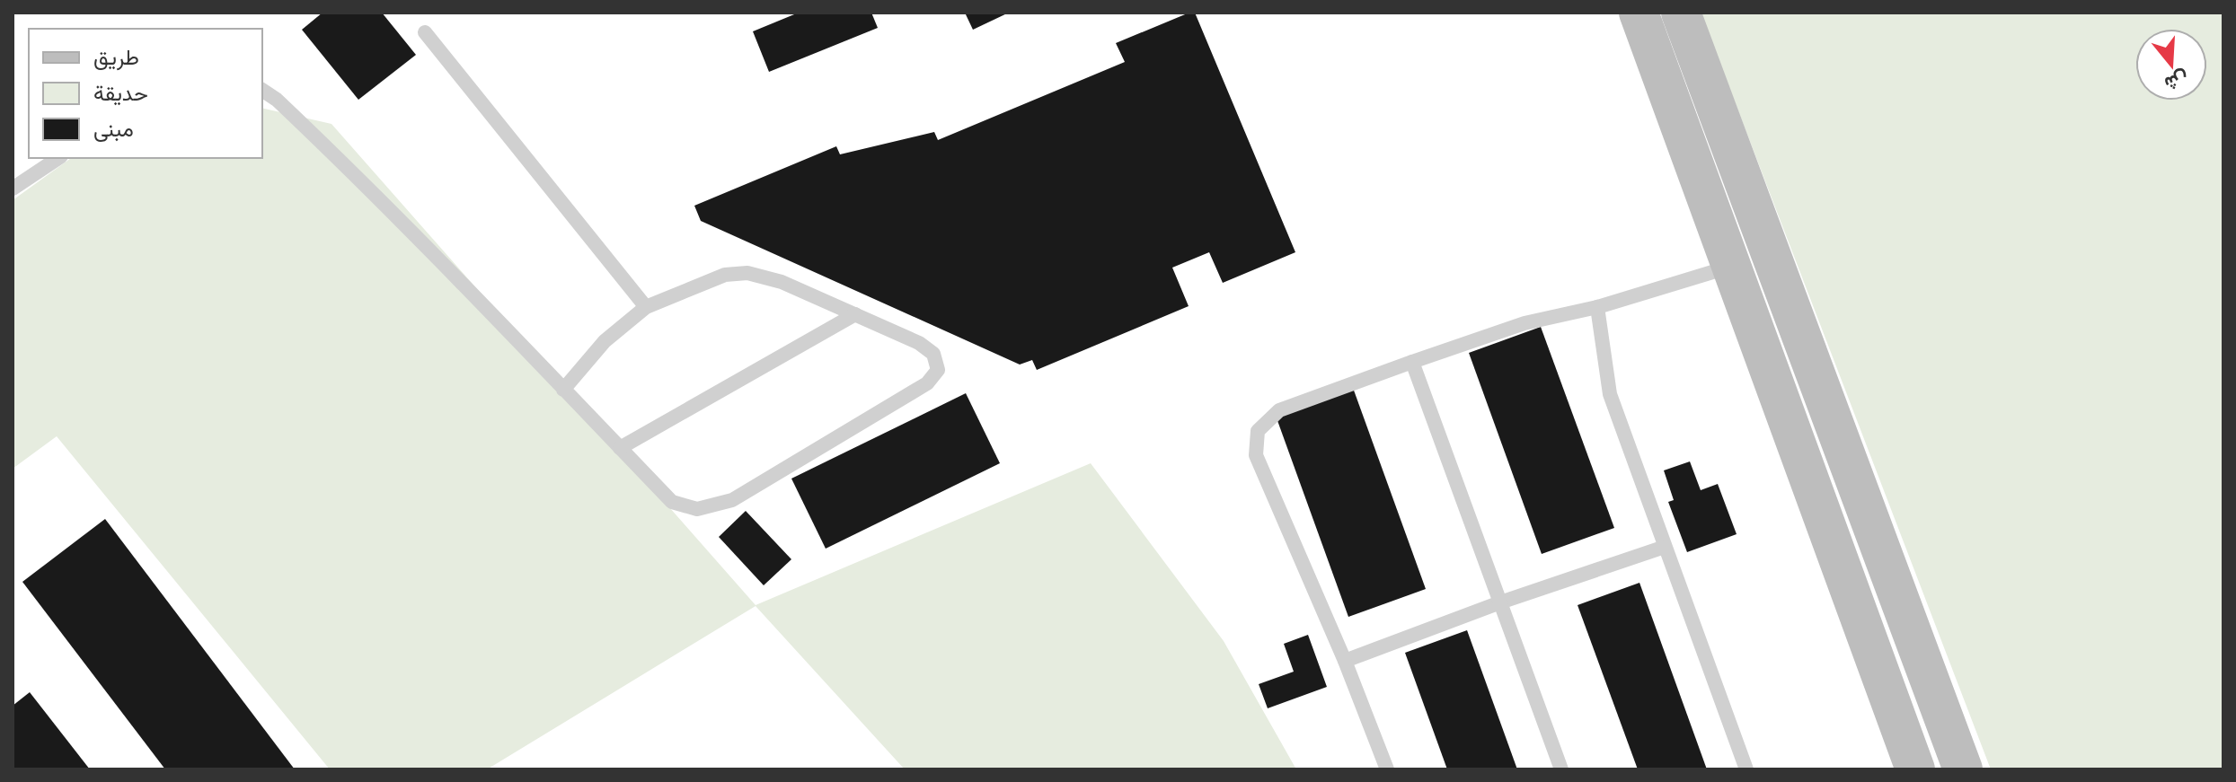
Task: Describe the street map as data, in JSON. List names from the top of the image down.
{
  "legend": ["طريق", "حديقة", "مبنى"],
  "north": "bottom"
}
